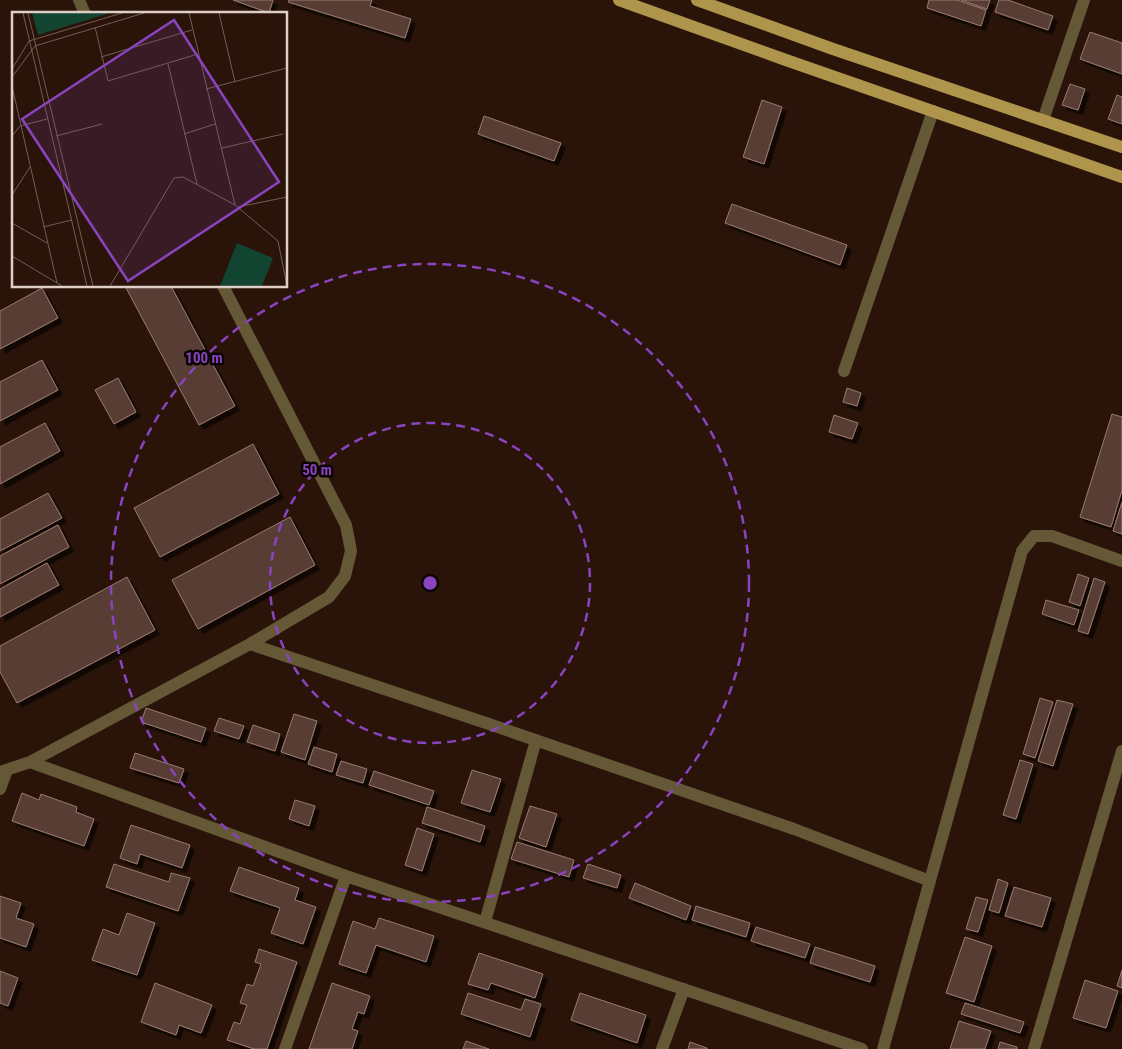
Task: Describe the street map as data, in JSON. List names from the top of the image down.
{
  "rings": ["100 m", "50 m"]
}
